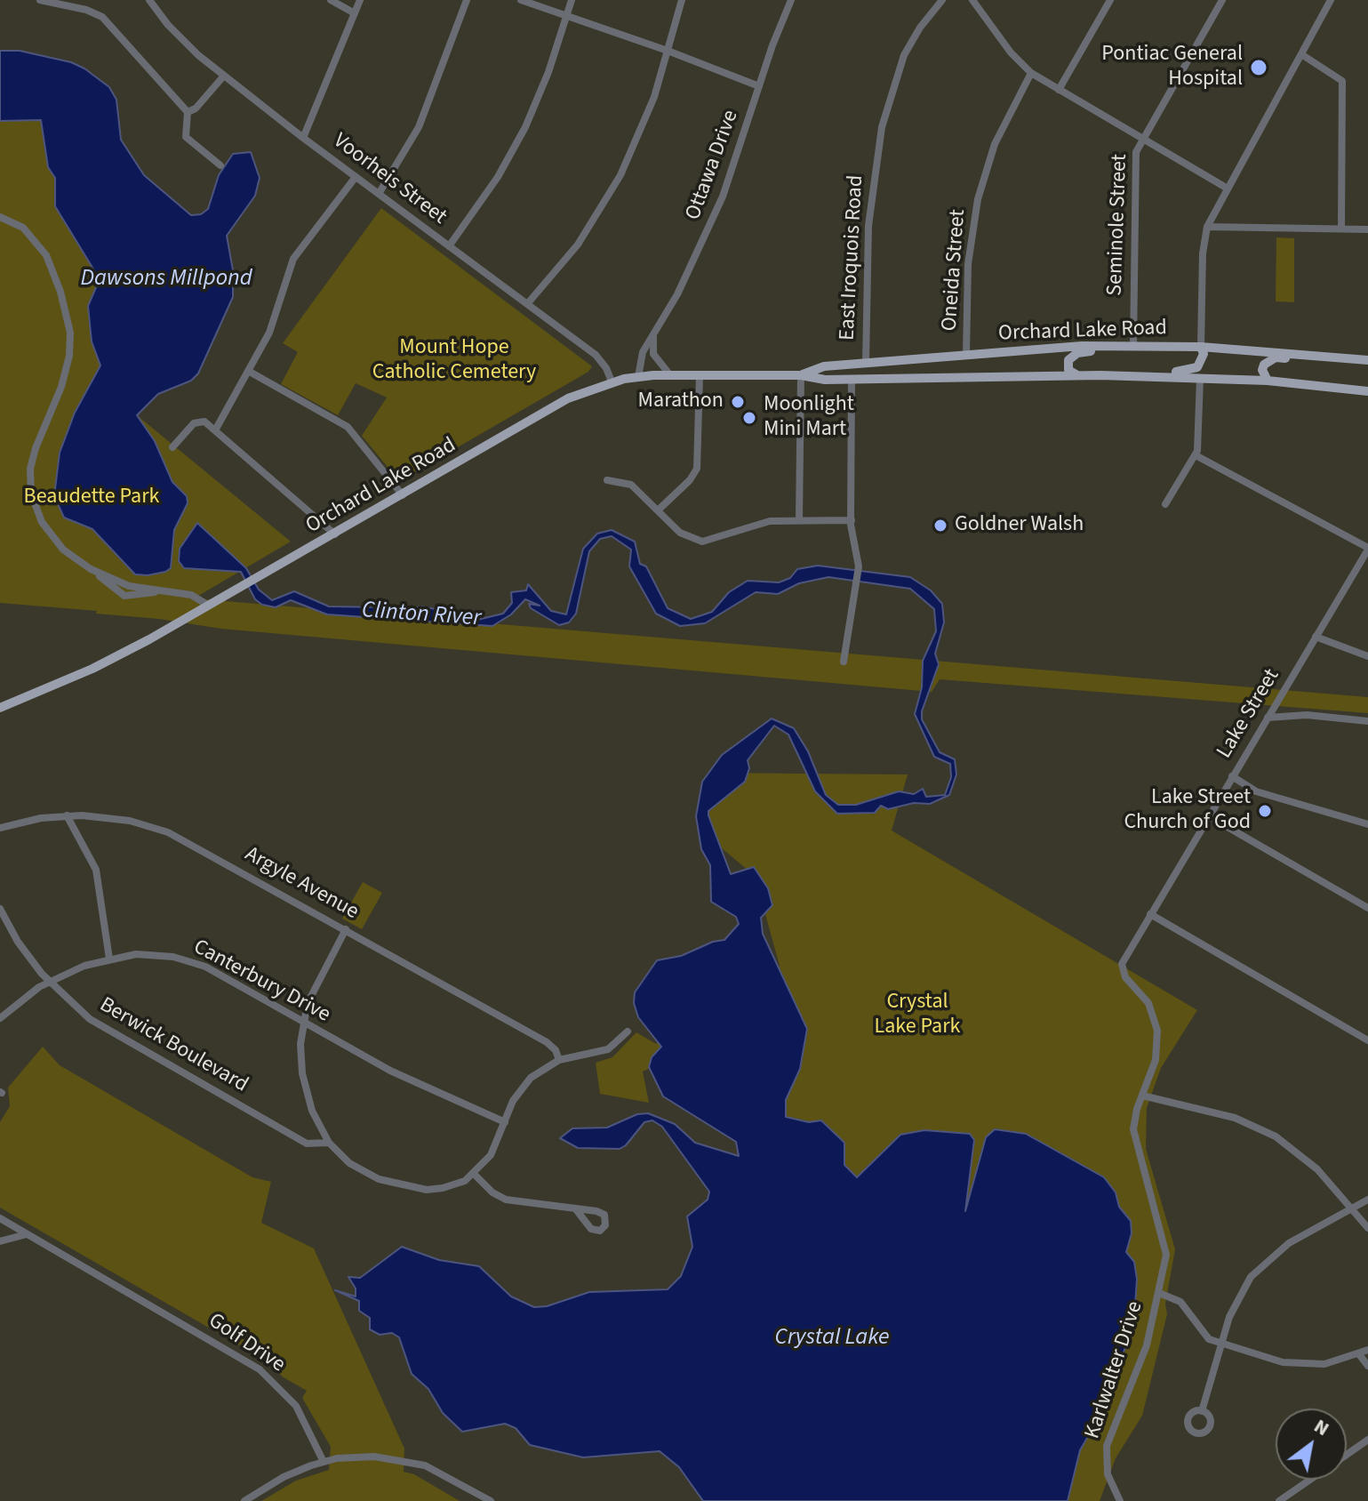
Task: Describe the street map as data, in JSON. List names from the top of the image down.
{
  "streets": {
    "main road": ["Orchard Lake Road"],
    "street": [
      "Ottawa Drive",
      "Voorheis Street",
      "Seminole Street",
      "East Iroquois Road",
      "Oneida Street",
      "Lake Street",
      "Argyle Avenue",
      "Canterbury Drive",
      "Berwick Boulevard",
      "Golf Drive",
      "Karlwalter Drive"
    ]
  },
  "crossings": [
    ["Ottawa Drive", "Orchard Lake Road"],
    ["Voorheis Street", "Orchard Lake Road"],
    ["Seminole Street", "Orchard Lake Road"],
    ["East Iroquois Road", "Orchard Lake Road"],
    ["Oneida Street", "Orchard Lake Road"],
    ["Lake Street", "Karlwalter Drive"],
    ["Canterbury Drive", "Berwick Boulevard"]
  ],
  "water": ["Dawsons Millpond", "Clinton River", "Crystal Lake"],
  "parks": ["Mount Hope Catholic Cemetery", "Beaudette Park", "Crystal Lake Park"],
  "places": [
    "Pontiac General Hospital",
    "Marathon",
    "Moonlight Mini Mart",
    "Goldner Walsh",
    "Lake Street Church of God"
  ],
  "north": "top right"
}
